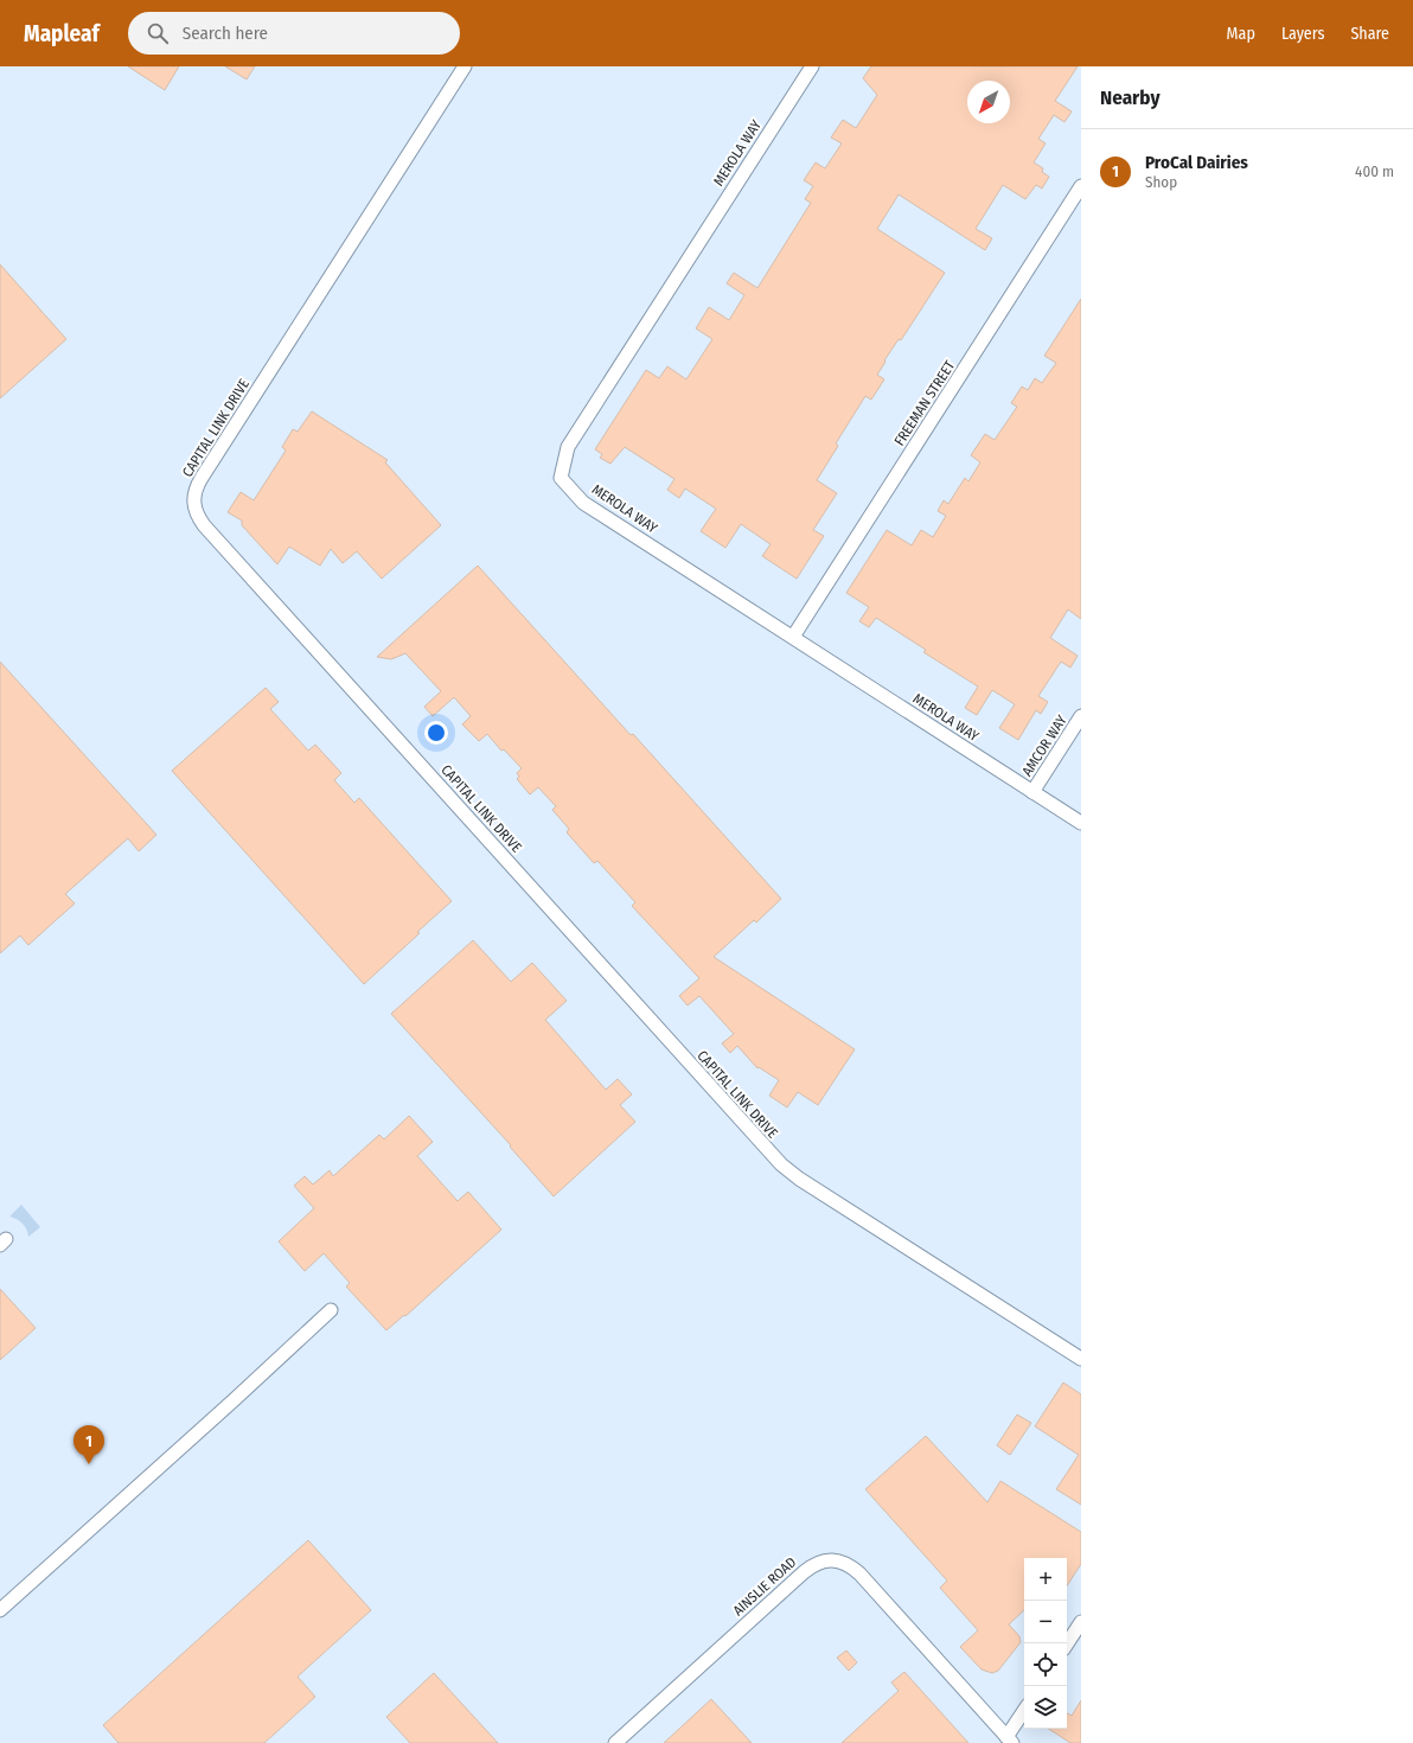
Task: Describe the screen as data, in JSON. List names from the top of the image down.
{
  "streets": {
    "street": [
      "MEROLA WAY",
      "FREEMAN STREET",
      "CAPITAL LINK DRIVE",
      "AMCOR WAY",
      "AINSLIE ROAD"
    ]
  },
  "crossings": [
    ["MEROLA WAY", "FREEMAN STREET"],
    ["MEROLA WAY", "AMCOR WAY"]
  ],
  "north": "bottom left",
  "page": {
    "header": "Mapleaf",
    "search": "Search here",
    "nav": ["Map", "Layers", "Share"],
    "heading": "Nearby",
    "list": [
      {
        "mark": "1",
        "name": "ProCal Dairies",
        "note": "Shop",
        "value": "400 m"
      }
    ],
    "pins": "1",
    "map_buttons": ["+", "−"]
  }
}
